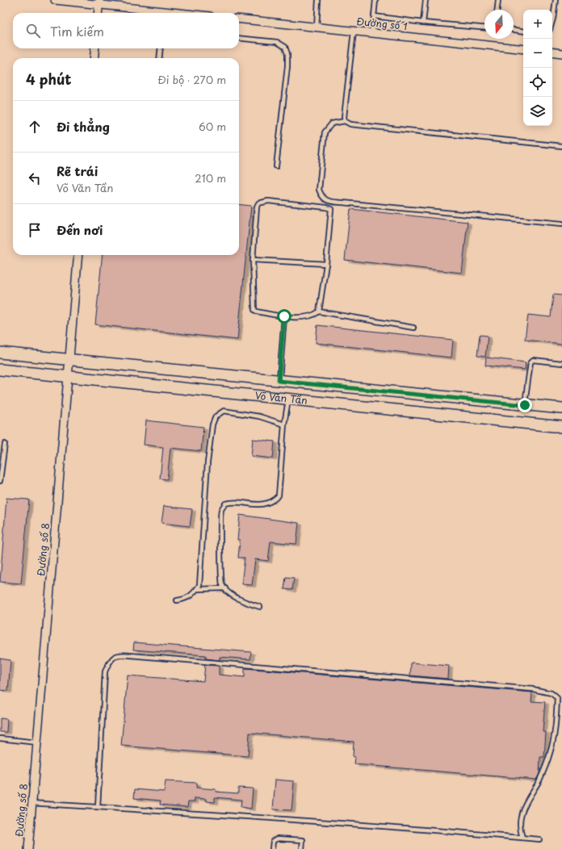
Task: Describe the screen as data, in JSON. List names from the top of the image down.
{
  "streets": {
    "street": ["Đường số 1", "Võ Văn Tần", "Đường số 8"]
  },
  "crossings": [
    ["Võ Văn Tần", "Đường số 8"]
  ],
  "north": "bottom",
  "page": {
    "map_buttons": ["+", "−"],
    "search": "Tìm kiếm",
    "heading": ["4 phút", "Đi bộ · 270 m"],
    "list": [
      ["Đi thẳng", "60 m"],
      ["Rẽ trái", "Võ Văn Tần", "210 m"],
      "Đến nơi"
    ]
  }
}
